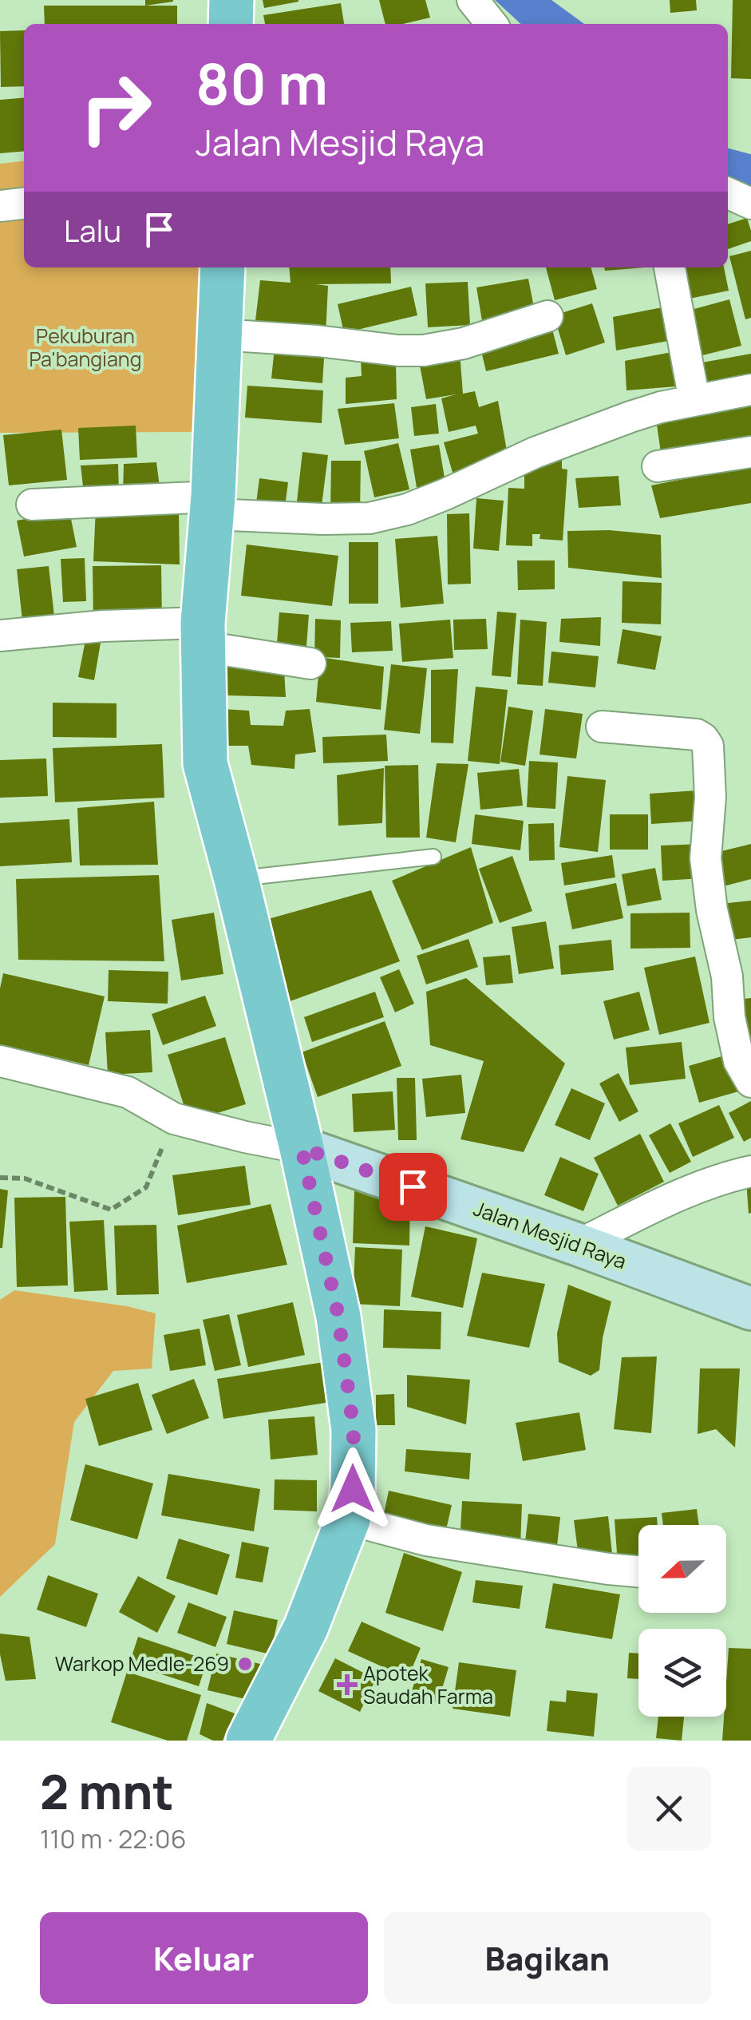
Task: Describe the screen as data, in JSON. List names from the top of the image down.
{
  "streets": {
    "street": ["Jalan Mesjid Raya"]
  },
  "parks": ["Pekuburan Pa'bangiang"],
  "places": {
    "other": ["Warkop Medle-269"],
    "health": ["Apotek Saudah Farma"]
  },
  "north": "left",
  "page": {
    "turn": ["80 m", "Jalan Mesjid Raya"],
    "then": "Lalu",
    "heading": ["2 mnt", "110 m · 22:06"],
    "buttons": ["Keluar", "Bagikan"]
  }
}
